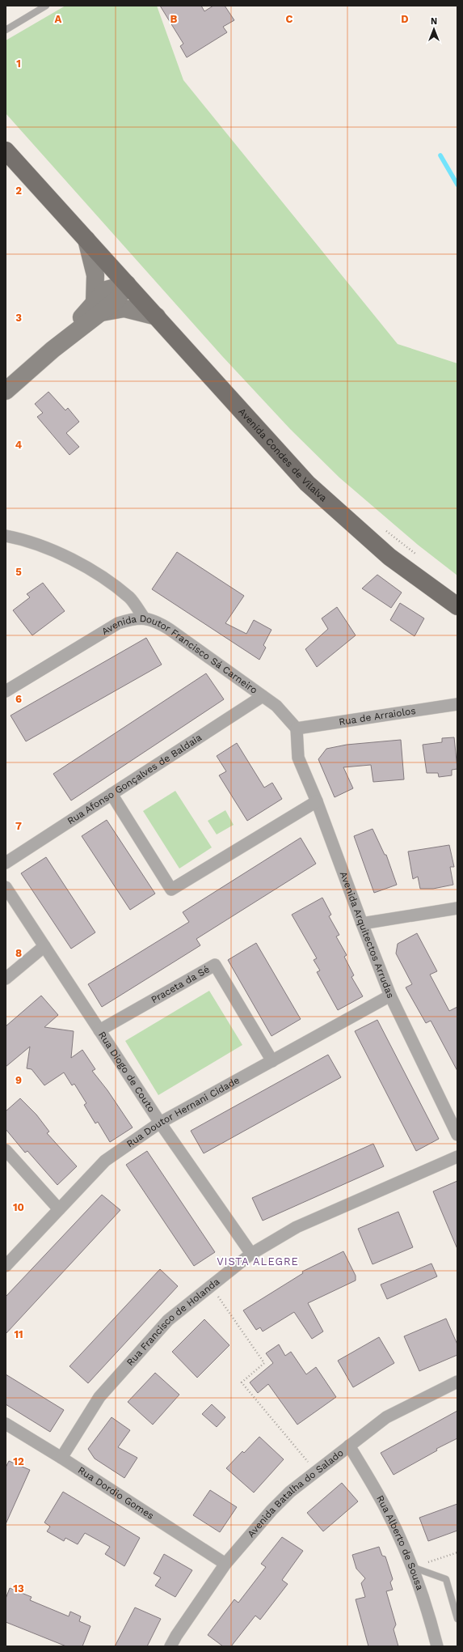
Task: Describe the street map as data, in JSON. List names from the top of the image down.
{
  "streets": {
    "main road": ["Avenida Condes de Vilalva"],
    "street": [
      "Avenida Doutor Francisco Sá Carneiro",
      "Rua de Arraiolos",
      "Rua Afonso Gonçalves de Baldaia",
      "Avenida Arquitectos Arrudas",
      "Praceta da Sé",
      "Rua Diogo de Couto",
      "Rua Doutor Hernani Cidade",
      "Rua Francisco de Holanda",
      "Rua Dordio Gomes",
      "Avenida Batalha do Salado",
      "Rua Alberto de Sousa"
    ]
  },
  "crossings": [
    ["Avenida Doutor Francisco Sá Carneiro", "Rua de Arraiolos"],
    ["Avenida Doutor Francisco Sá Carneiro", "Rua Afonso Gonçalves de Baldaia"],
    ["Avenida Doutor Francisco Sá Carneiro", "Avenida Arquitectos Arrudas"],
    ["Rua de Arraiolos", "Avenida Arquitectos Arrudas"],
    ["Avenida Arquitectos Arrudas", "Rua Doutor Hernani Cidade"],
    ["Praceta da Sé", "Rua Diogo de Couto"],
    ["Praceta da Sé", "Rua Doutor Hernani Cidade"],
    ["Rua Diogo de Couto", "Rua Doutor Hernani Cidade"],
    ["Rua Diogo de Couto", "Rua Francisco de Holanda"],
    ["Rua Francisco de Holanda", "Rua Dordio Gomes"],
    ["Rua Dordio Gomes", "Avenida Batalha do Salado"],
    ["Avenida Batalha do Salado", "Rua Alberto de Sousa"]
  ],
  "districts": ["VISTA ALEGRE"],
  "north": "top",
  "grid": {
    "columns": [
      "A",
      "B",
      "C",
      "D"
    ],
    "rows": [
      "1",
      "2",
      "3",
      "4",
      "5",
      "6",
      "7",
      "8",
      "9",
      "10",
      "11",
      "12",
      "13"
    ]
  }
}
